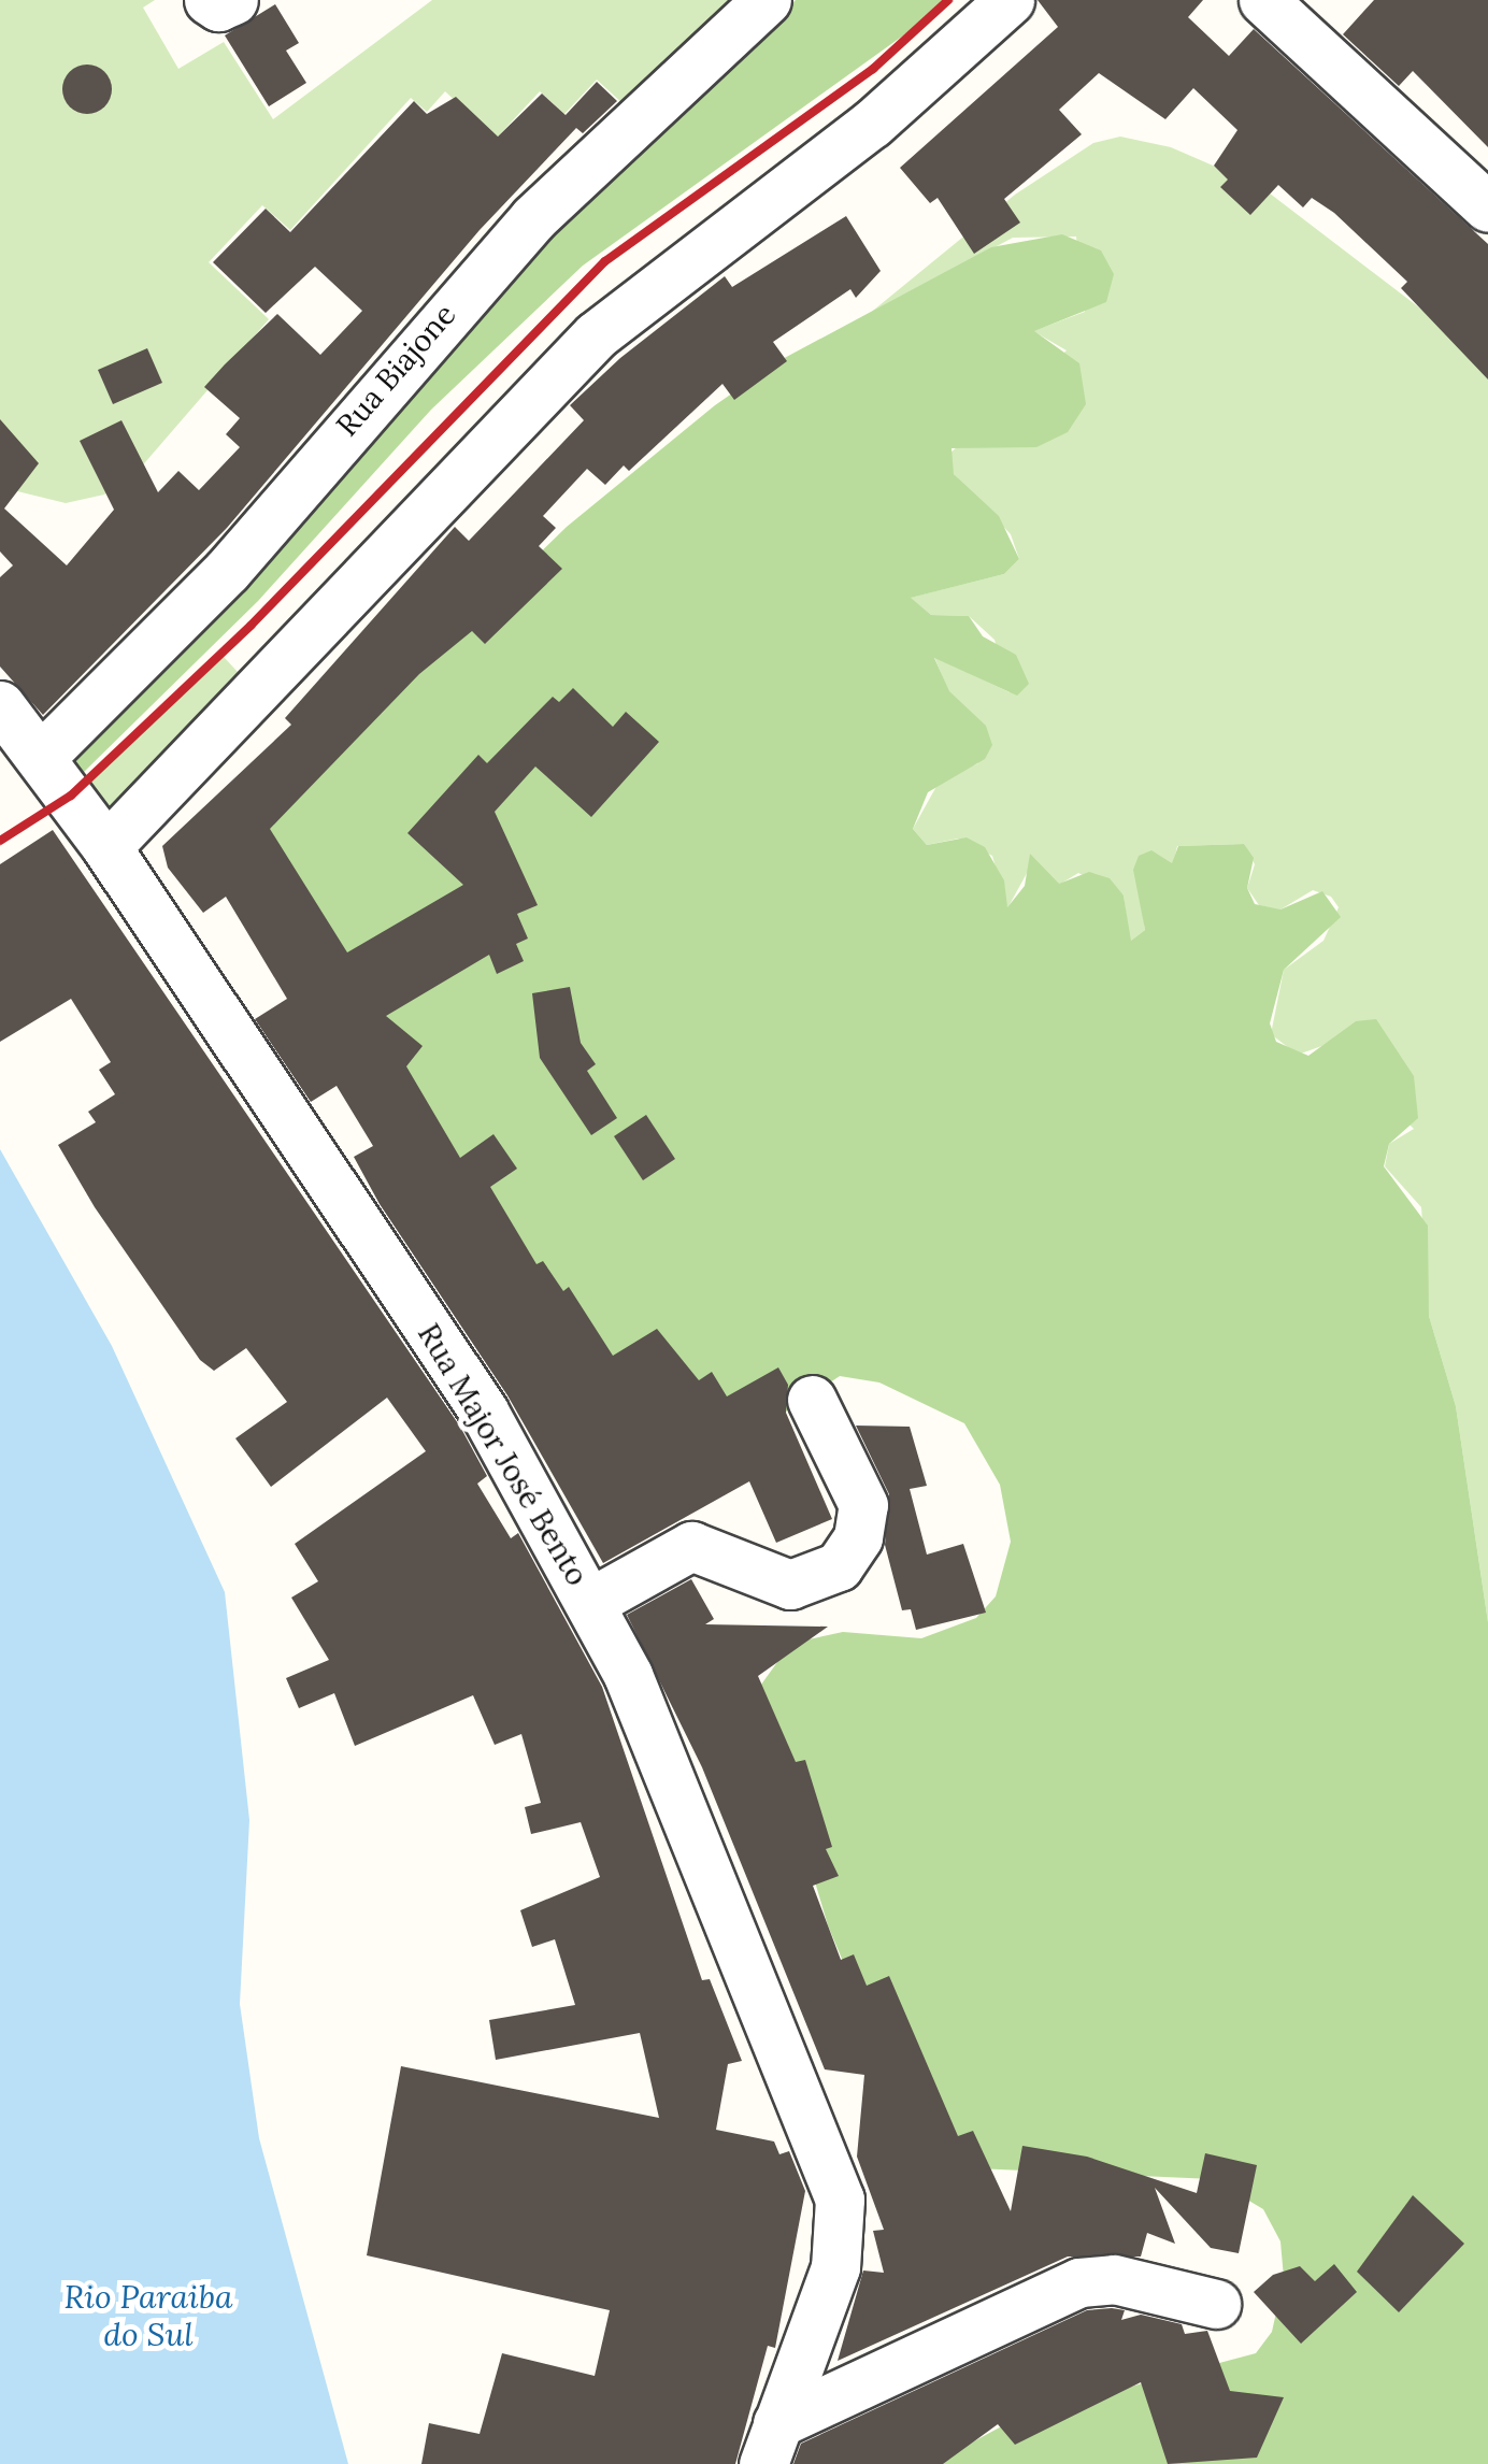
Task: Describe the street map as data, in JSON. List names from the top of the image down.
{
  "streets": {
    "street": ["Rua Biajone", "Rua Major José Bento"]
  },
  "crossings": [
    ["Rua Biajone", "Rua Major José Bento"]
  ],
  "water": ["Rio Paraiba do Sul"]
}
